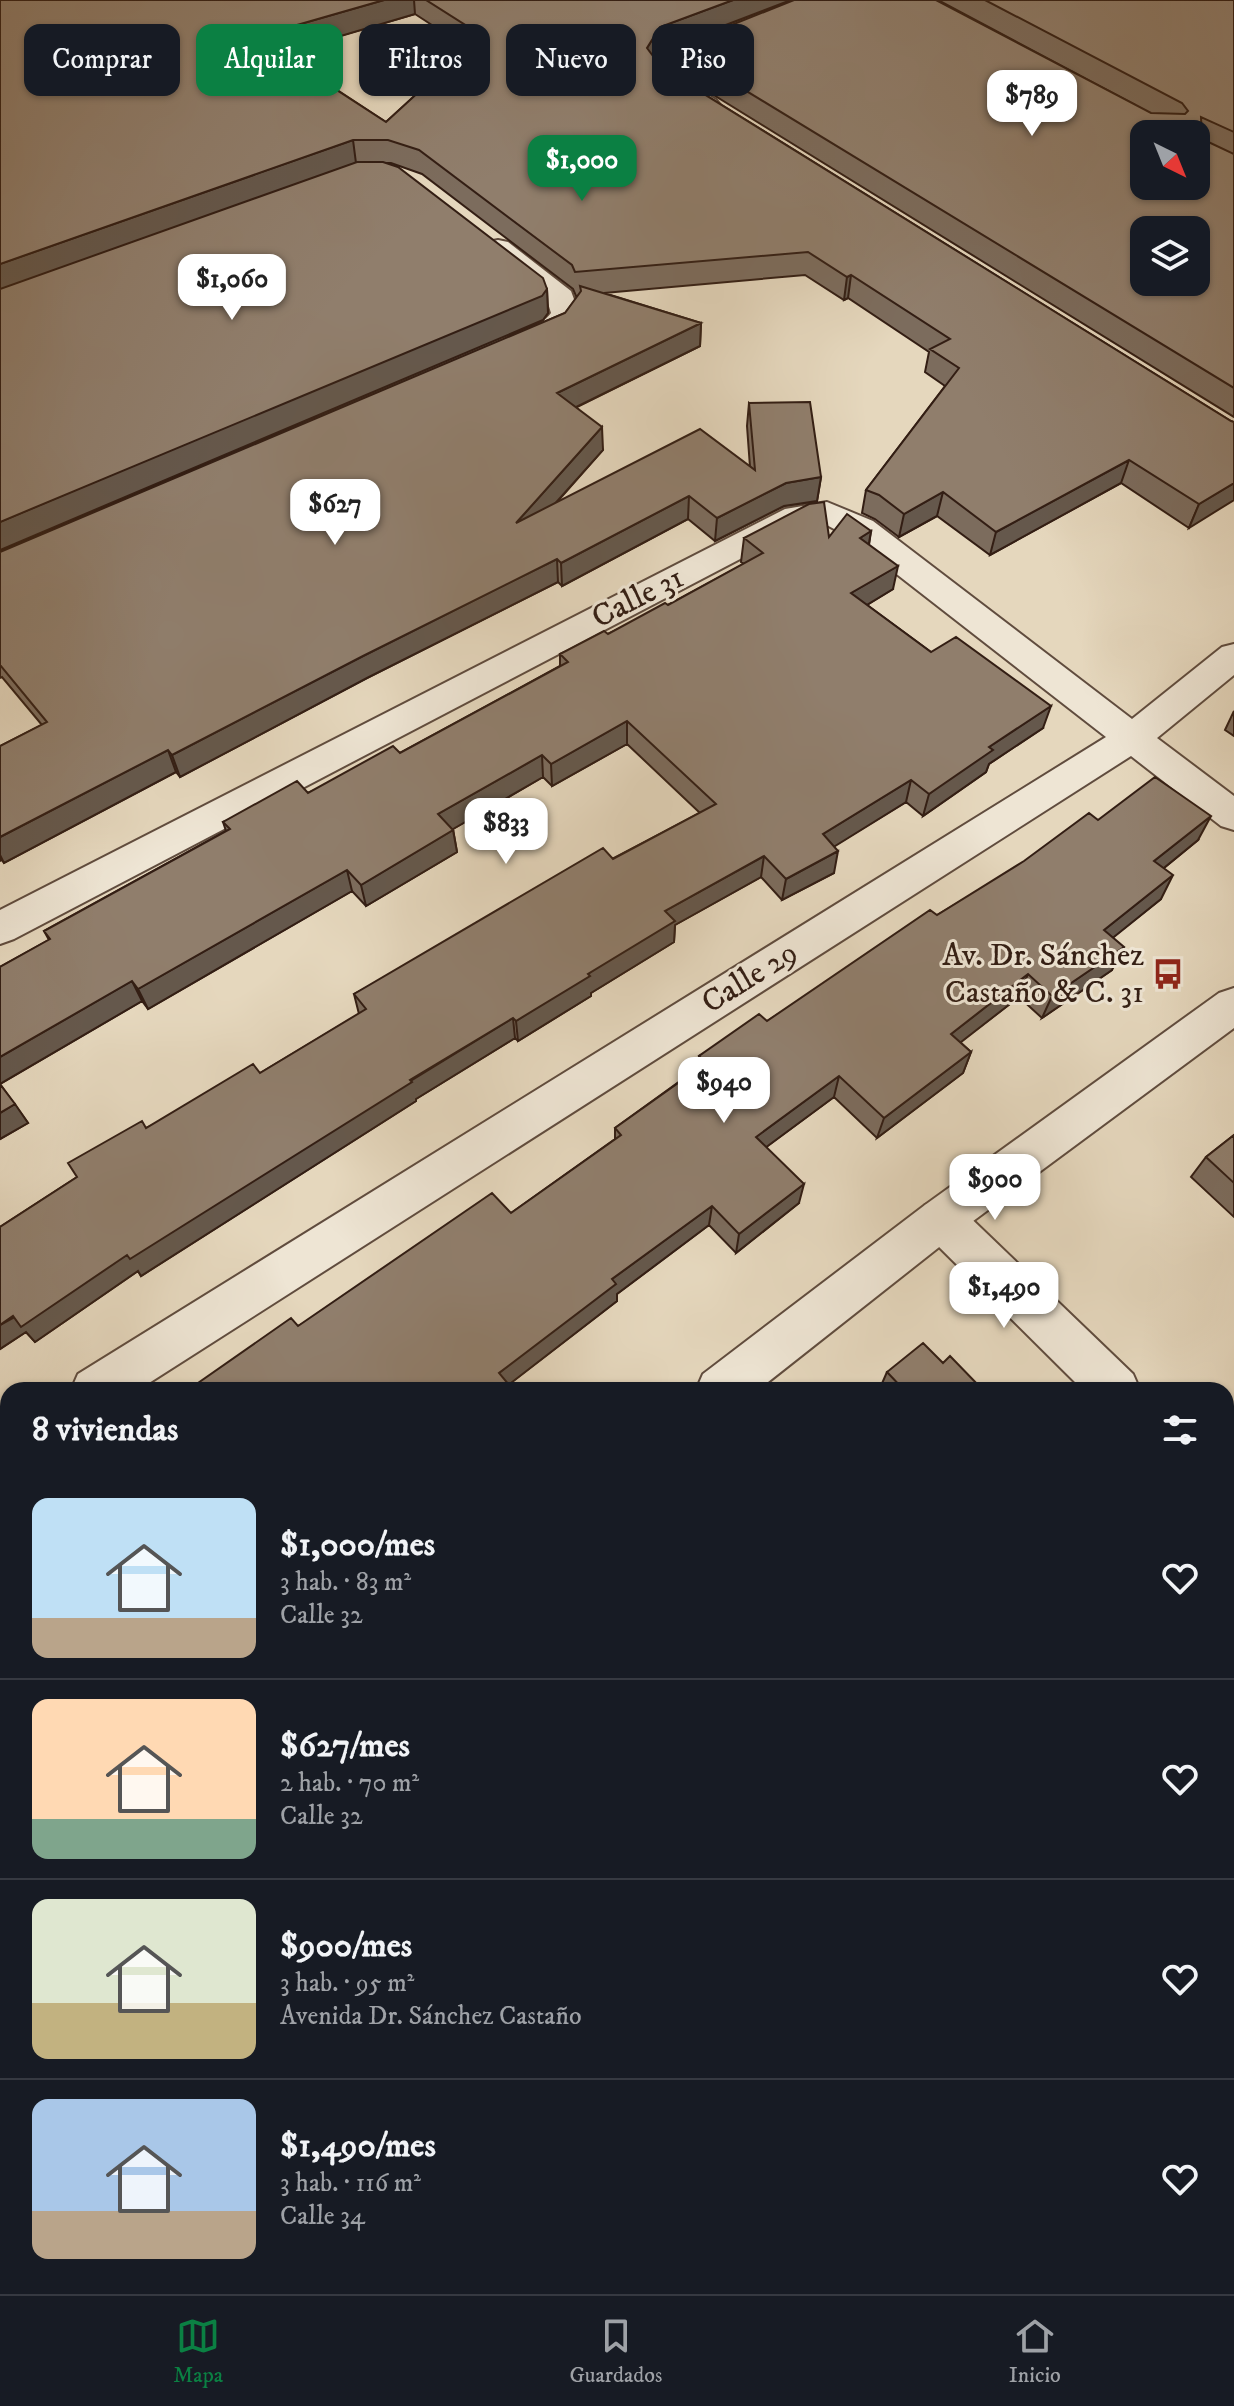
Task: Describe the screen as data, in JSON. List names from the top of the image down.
{
  "streets": {
    "street": ["Calle 31", "Calle 29"]
  },
  "crossings": [
    ["Calle 31", "Calle 29"]
  ],
  "places": {
    "bus stop": ["Av. Dr. Sánchez Castaño & C. 31"]
  },
  "north": "bottom right",
  "page": {
    "chip": [
      "Comprar",
      "Alquilar",
      "Filtros",
      "Nuevo",
      "Piso"
    ],
    "price": [
      "$789",
      "$1,000",
      "$1,060",
      "$627",
      "$833",
      "$940",
      "$900",
      "$1,490"
    ],
    "heading": "8 viviendas",
    "list": [
      {
        "name": "$1,000/mes",
        "note": "3 hab. · 83 m² · Calle 32"
      },
      {
        "name": "$627/mes",
        "note": "2 hab. · 70 m² · Calle 32"
      },
      {
        "name": "$900/mes",
        "note": "3 hab. · 95 m² · Avenida Dr. Sánchez Castaño"
      },
      {
        "name": "$1,490/mes",
        "note": "3 hab. · 116 m² · Calle 34"
      }
    ],
    "tabs": ["Mapa", "Guardados", "Inicio"]
  }
}
